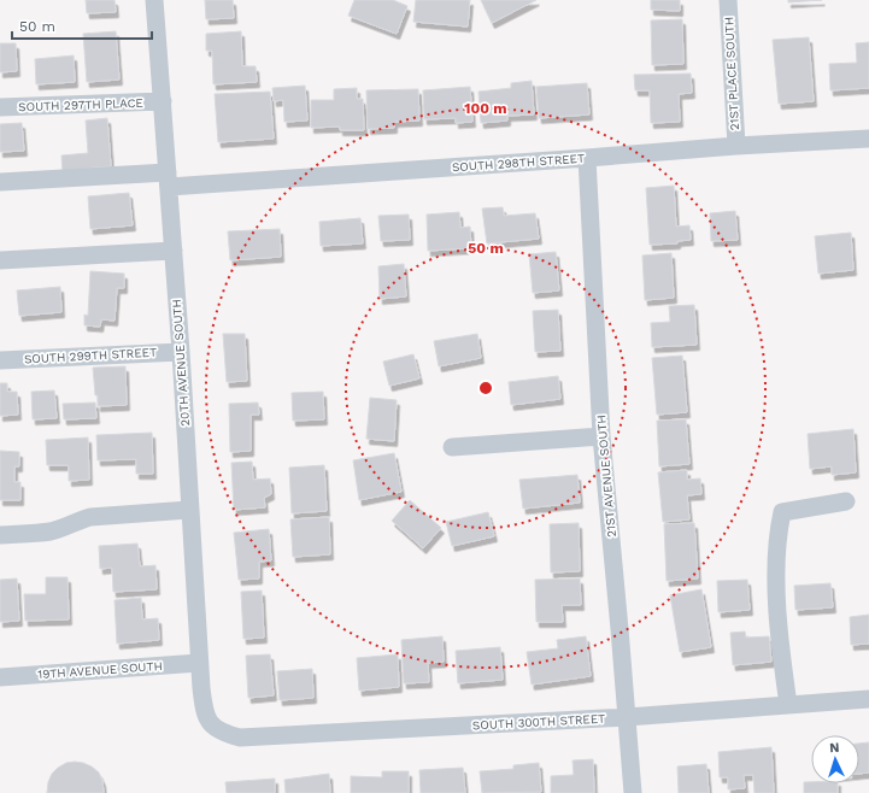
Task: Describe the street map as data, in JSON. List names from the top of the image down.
{
  "streets": {
    "street": [
      "21ST PLACE SOUTH",
      "SOUTH 297TH PLACE",
      "SOUTH 298TH STREET",
      "SOUTH 299TH STREET",
      "20TH AVENUE SOUTH",
      "21ST AVENUE SOUTH",
      "19TH AVENUE SOUTH",
      "SOUTH 300TH STREET"
    ]
  },
  "crossings": [
    ["21ST PLACE SOUTH", "SOUTH 298TH STREET"],
    ["SOUTH 297TH PLACE", "20TH AVENUE SOUTH"],
    ["SOUTH 298TH STREET", "20TH AVENUE SOUTH"],
    ["SOUTH 298TH STREET", "21ST AVENUE SOUTH"],
    ["SOUTH 299TH STREET", "20TH AVENUE SOUTH"],
    ["20TH AVENUE SOUTH", "19TH AVENUE SOUTH"],
    ["20TH AVENUE SOUTH", "SOUTH 300TH STREET"],
    ["21ST AVENUE SOUTH", "SOUTH 300TH STREET"]
  ],
  "scale_bar": "50 m",
  "north": "top",
  "rings": ["100 m", "50 m"]
}
